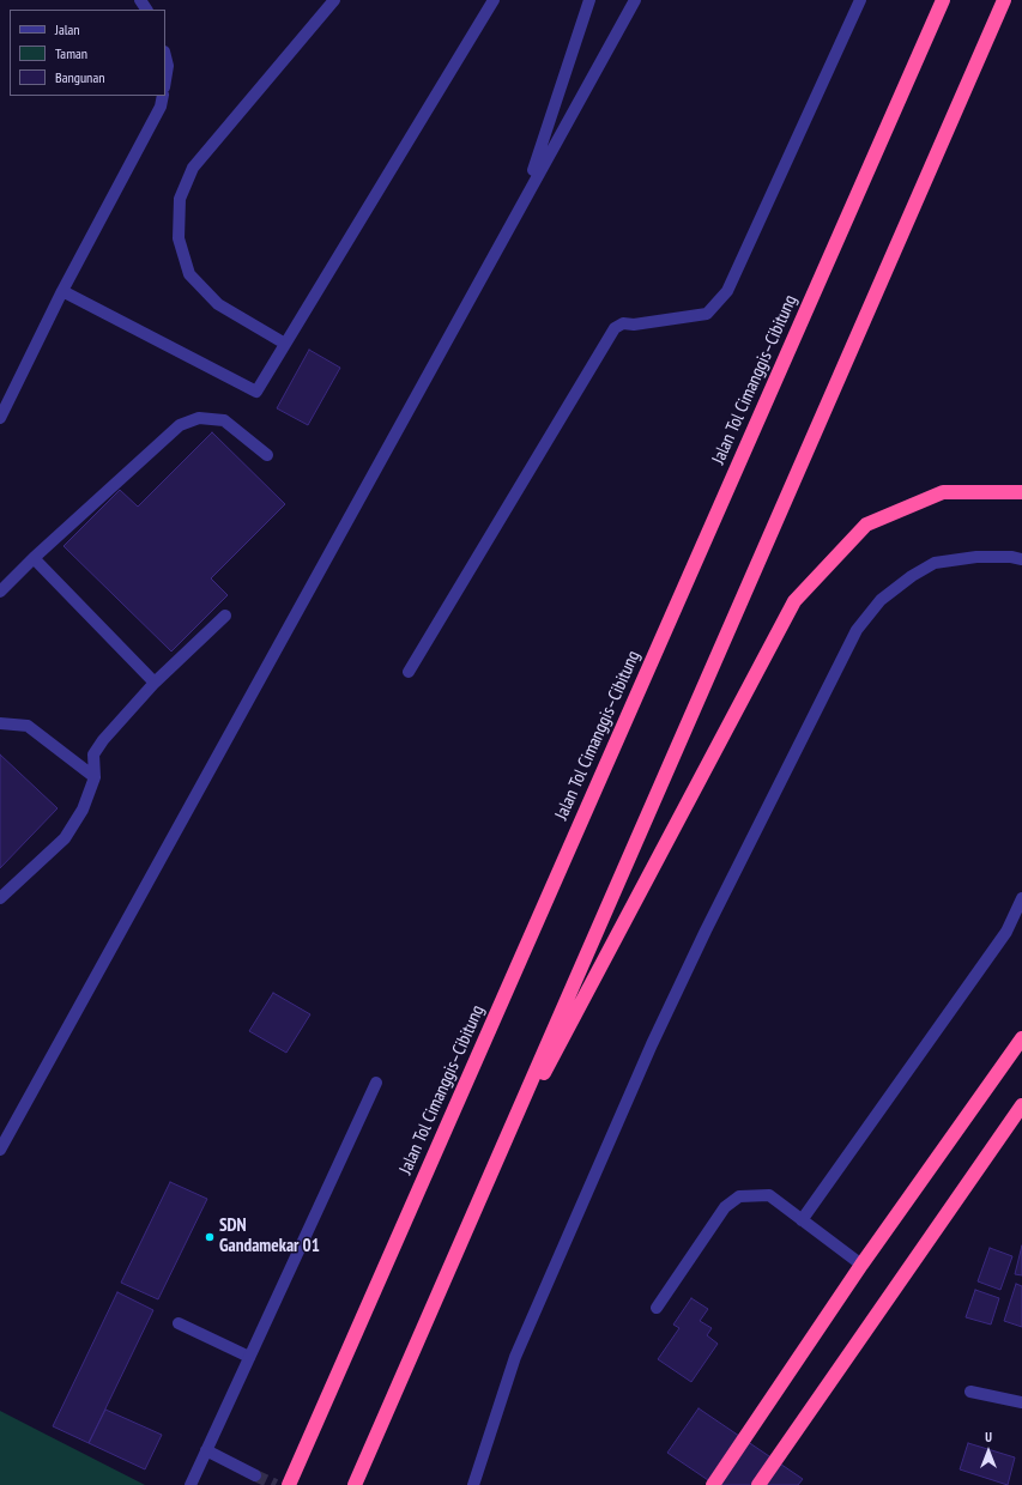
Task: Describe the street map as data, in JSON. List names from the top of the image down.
{
  "streets": {
    "highway": ["Jalan Tol Cimanggis–Cibitung"]
  },
  "places": ["SDN Gandamekar 01"],
  "legend": ["Jalan", "Taman", "Bangunan"],
  "north": "top"
}
